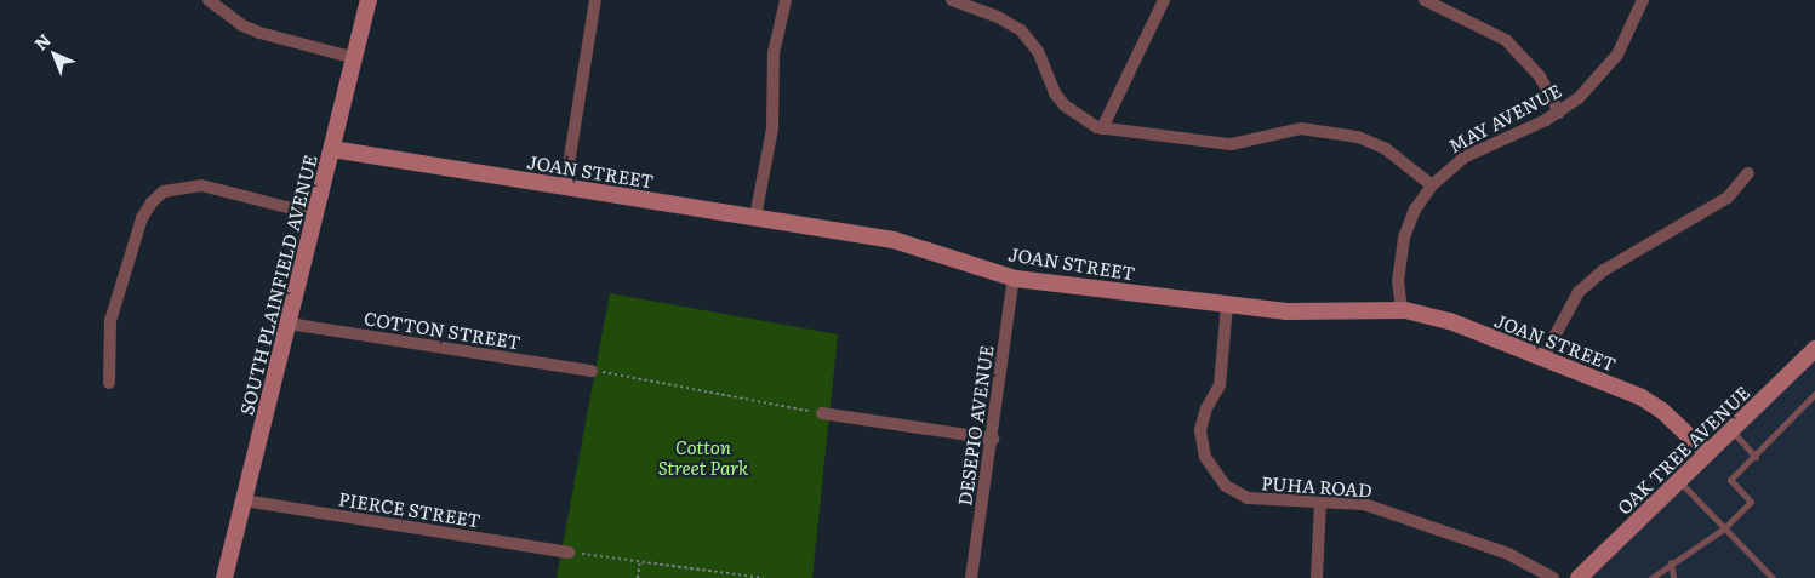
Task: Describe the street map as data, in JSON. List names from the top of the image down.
{
  "streets": {
    "street": [
      "MAY AVENUE",
      "JOAN STREET",
      "SOUTH PLAINFIELD AVENUE",
      "COTTON STREET",
      "DESEPIO AVENUE",
      "OAK TREE AVENUE",
      "PUHA ROAD",
      "PIERCE STREET"
    ]
  },
  "crossings": [
    ["MAY AVENUE", "JOAN STREET"],
    ["JOAN STREET", "SOUTH PLAINFIELD AVENUE"],
    ["JOAN STREET", "DESEPIO AVENUE"],
    ["JOAN STREET", "OAK TREE AVENUE"],
    ["JOAN STREET", "PUHA ROAD"],
    ["SOUTH PLAINFIELD AVENUE", "COTTON STREET"],
    ["SOUTH PLAINFIELD AVENUE", "PIERCE STREET"]
  ],
  "parks": ["Cotton Street Park"],
  "north": "top left"
}
